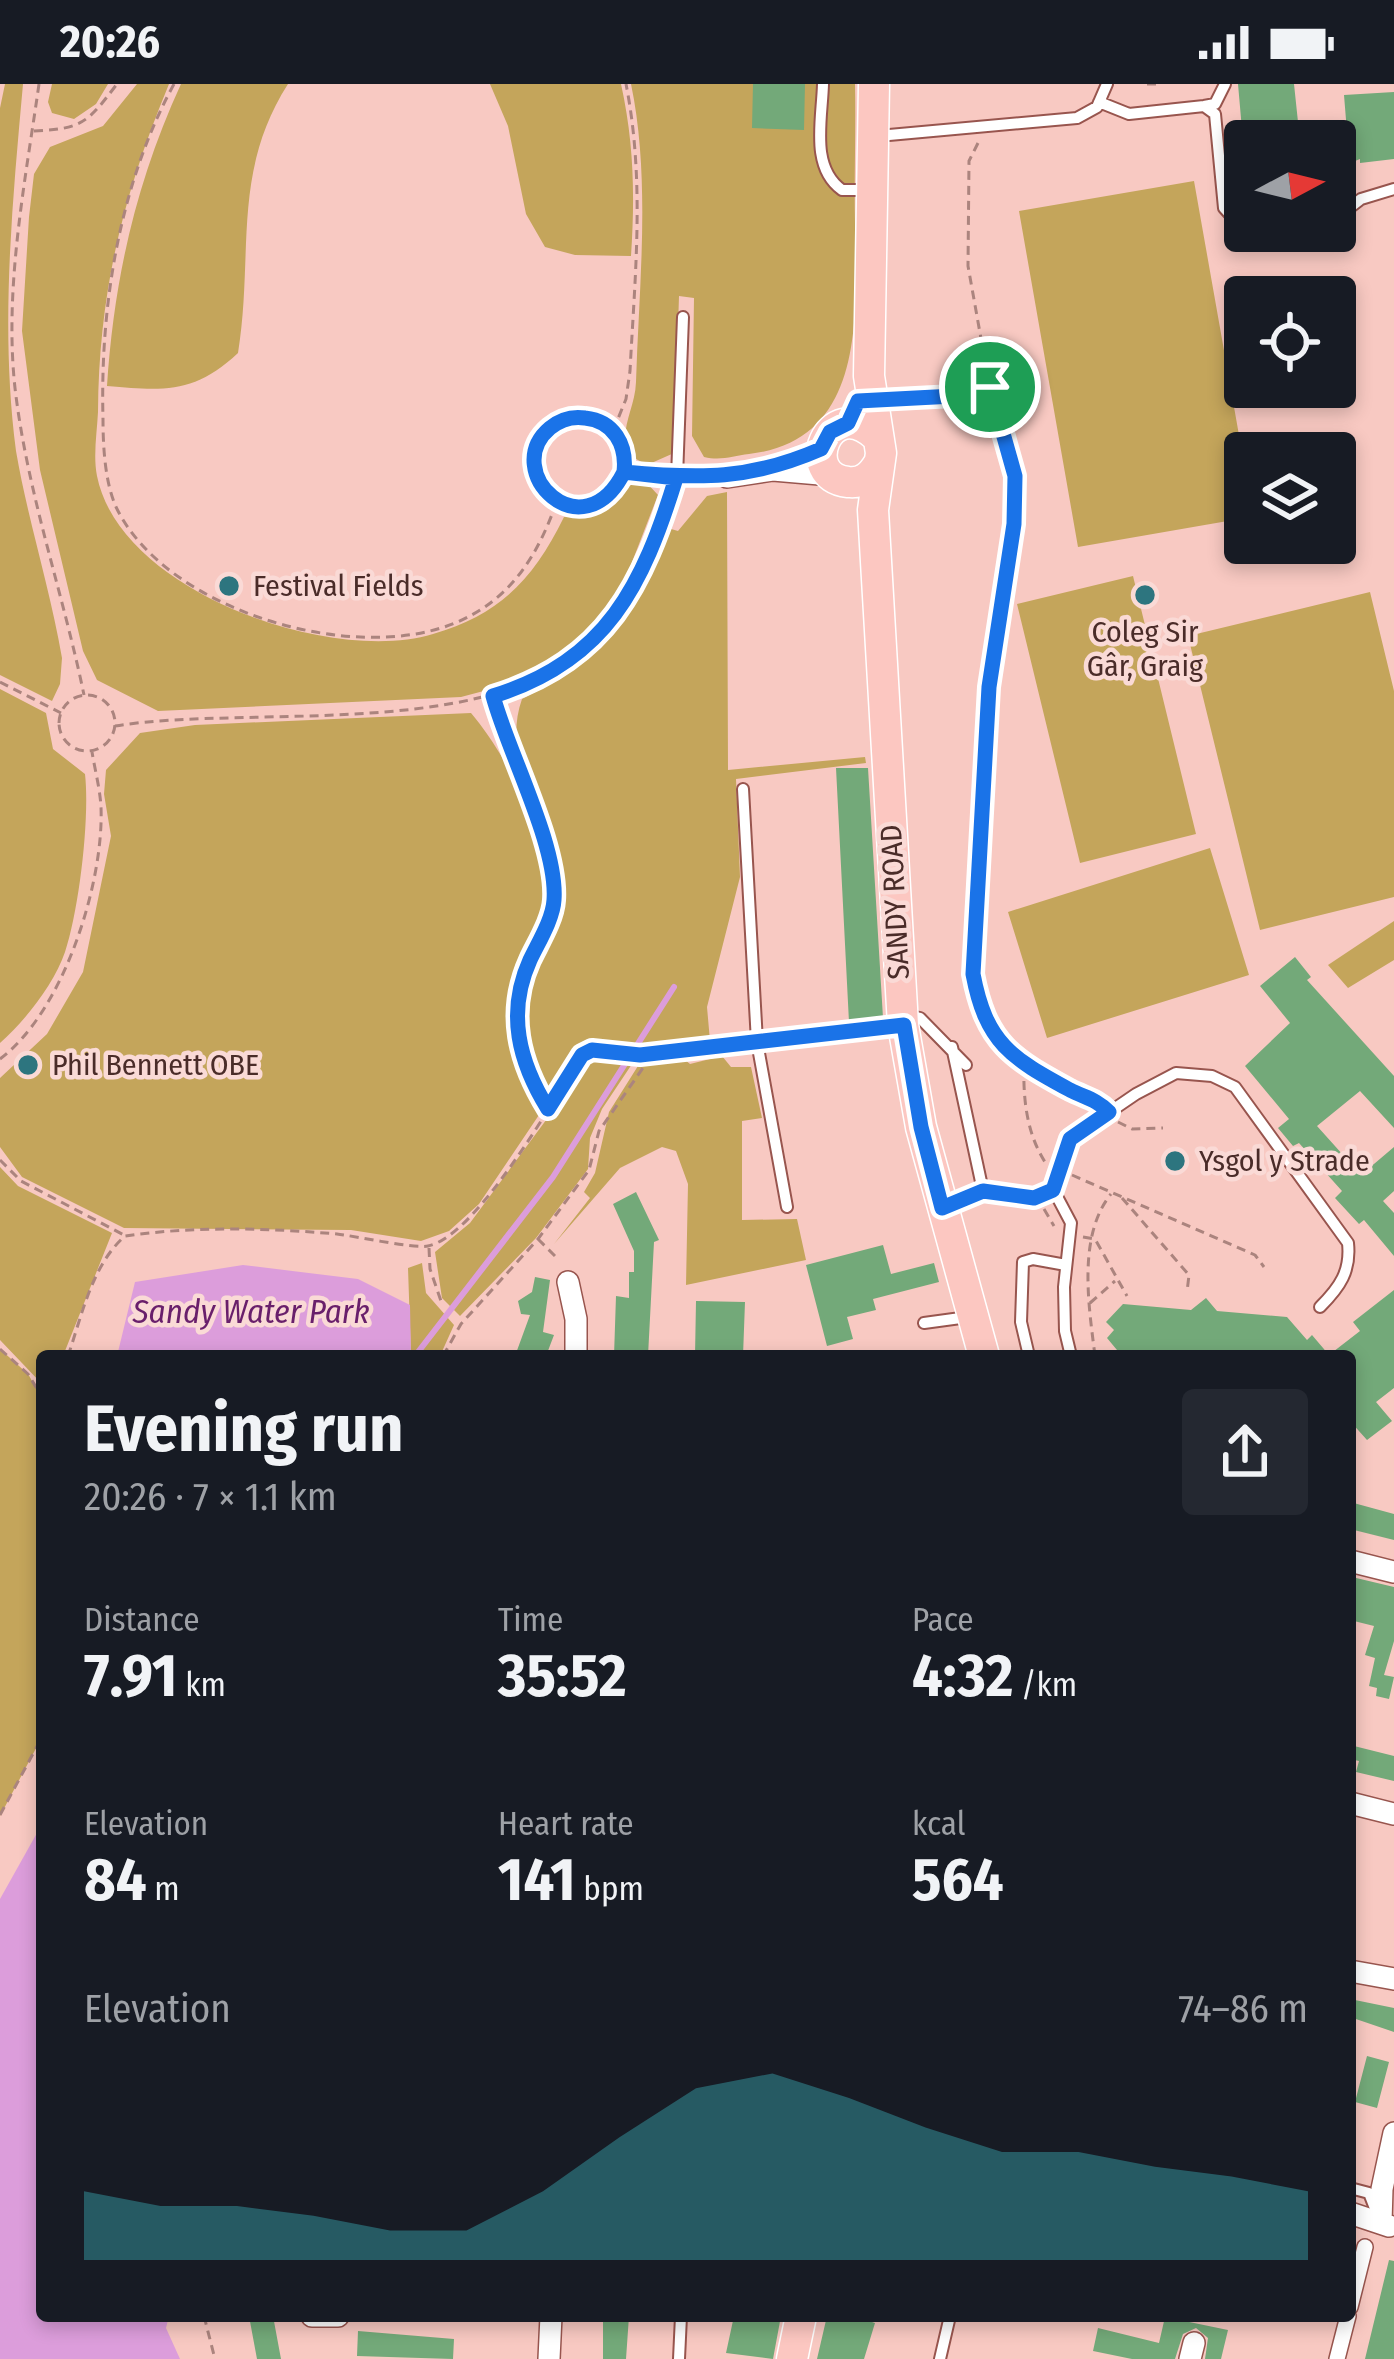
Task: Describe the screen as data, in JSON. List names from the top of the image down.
{
  "streets": {
    "main road": ["SANDY ROAD"]
  },
  "water": ["Sandy Water Park"],
  "places": [
    "Festival Fields",
    "Coleg Sir Gâr, Graig",
    "Phil Bennett OBE",
    "Ysgol y Strade"
  ],
  "north": "right",
  "page": {
    "status": "20:26",
    "heading": ["Evening run", "20:26 · 7 × 1.1 km"],
    "stats": [
      ["Distance", "7.91 km"],
      ["Time", "35:52"],
      ["Pace", "4:32 /km"],
      ["Elevation", "84 m"],
      ["Heart rate", "141 bpm"],
      ["kcal", "564"]
    ],
    "chart": ["Elevation", "74–86 m"]
  }
}
